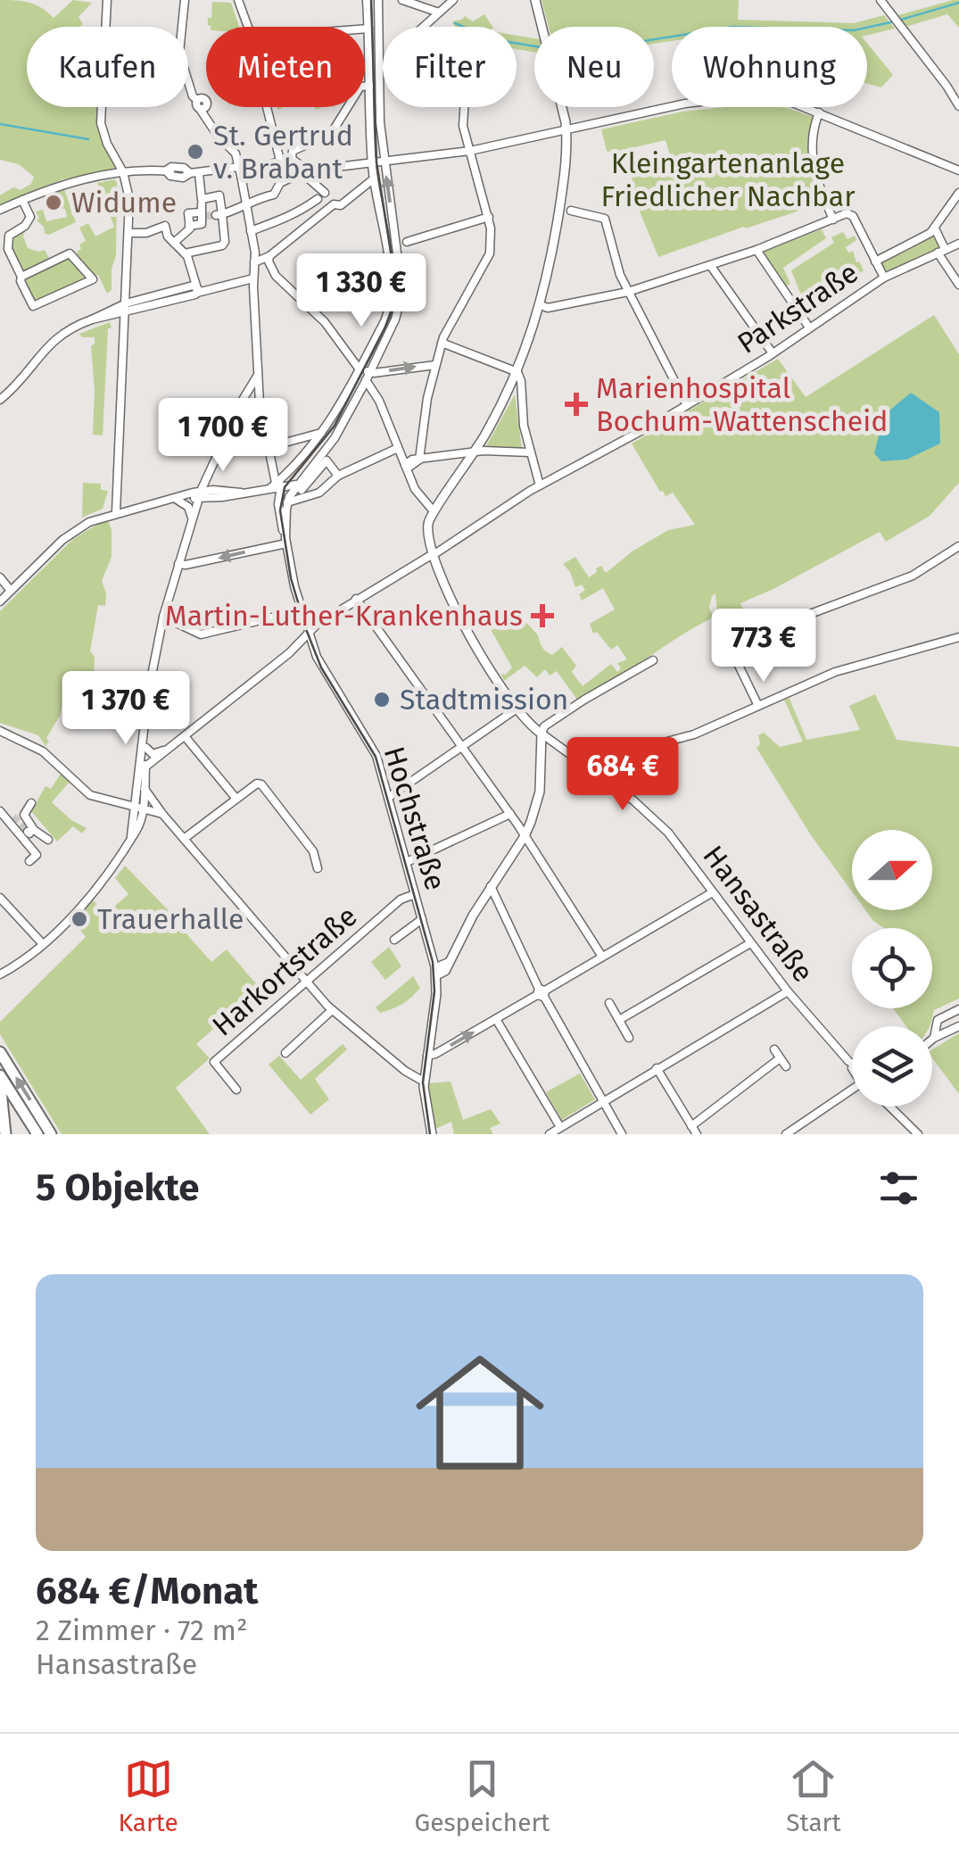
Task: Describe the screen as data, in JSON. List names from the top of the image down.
{
  "streets": {
    "street": [
      "Parkstraße",
      "Hochstraße",
      "Hansastraße",
      "Harkortstraße"
    ]
  },
  "crossings": [
    ["Parkstraße", "Hochstraße"],
    ["Hochstraße", "Harkortstraße"]
  ],
  "parks": ["Kleingartenanlage Friedlicher Nachbar"],
  "places": {
    "other": [
      "St. Gertrud v. Brabant",
      "Widume",
      "Stadtmission",
      "Trauerhalle"
    ],
    "health": ["Marienhospital Bochum-Wattenscheid", "Martin-Luther-Krankenhaus"]
  },
  "north": "right",
  "page": {
    "chip": [
      "Kaufen",
      "Mieten",
      "Filter",
      "Neu",
      "Wohnung"
    ],
    "price": [
      "1 330 €",
      "1 700 €",
      "773 €",
      "1 370 €",
      "684 €"
    ],
    "heading": "5 Objekte",
    "list": [
      {
        "name": "684 €/Monat",
        "note": "2 Zimmer · 72 m² · Hansastraße"
      }
    ],
    "tabs": ["Karte", "Gespeichert", "Start"]
  }
}
